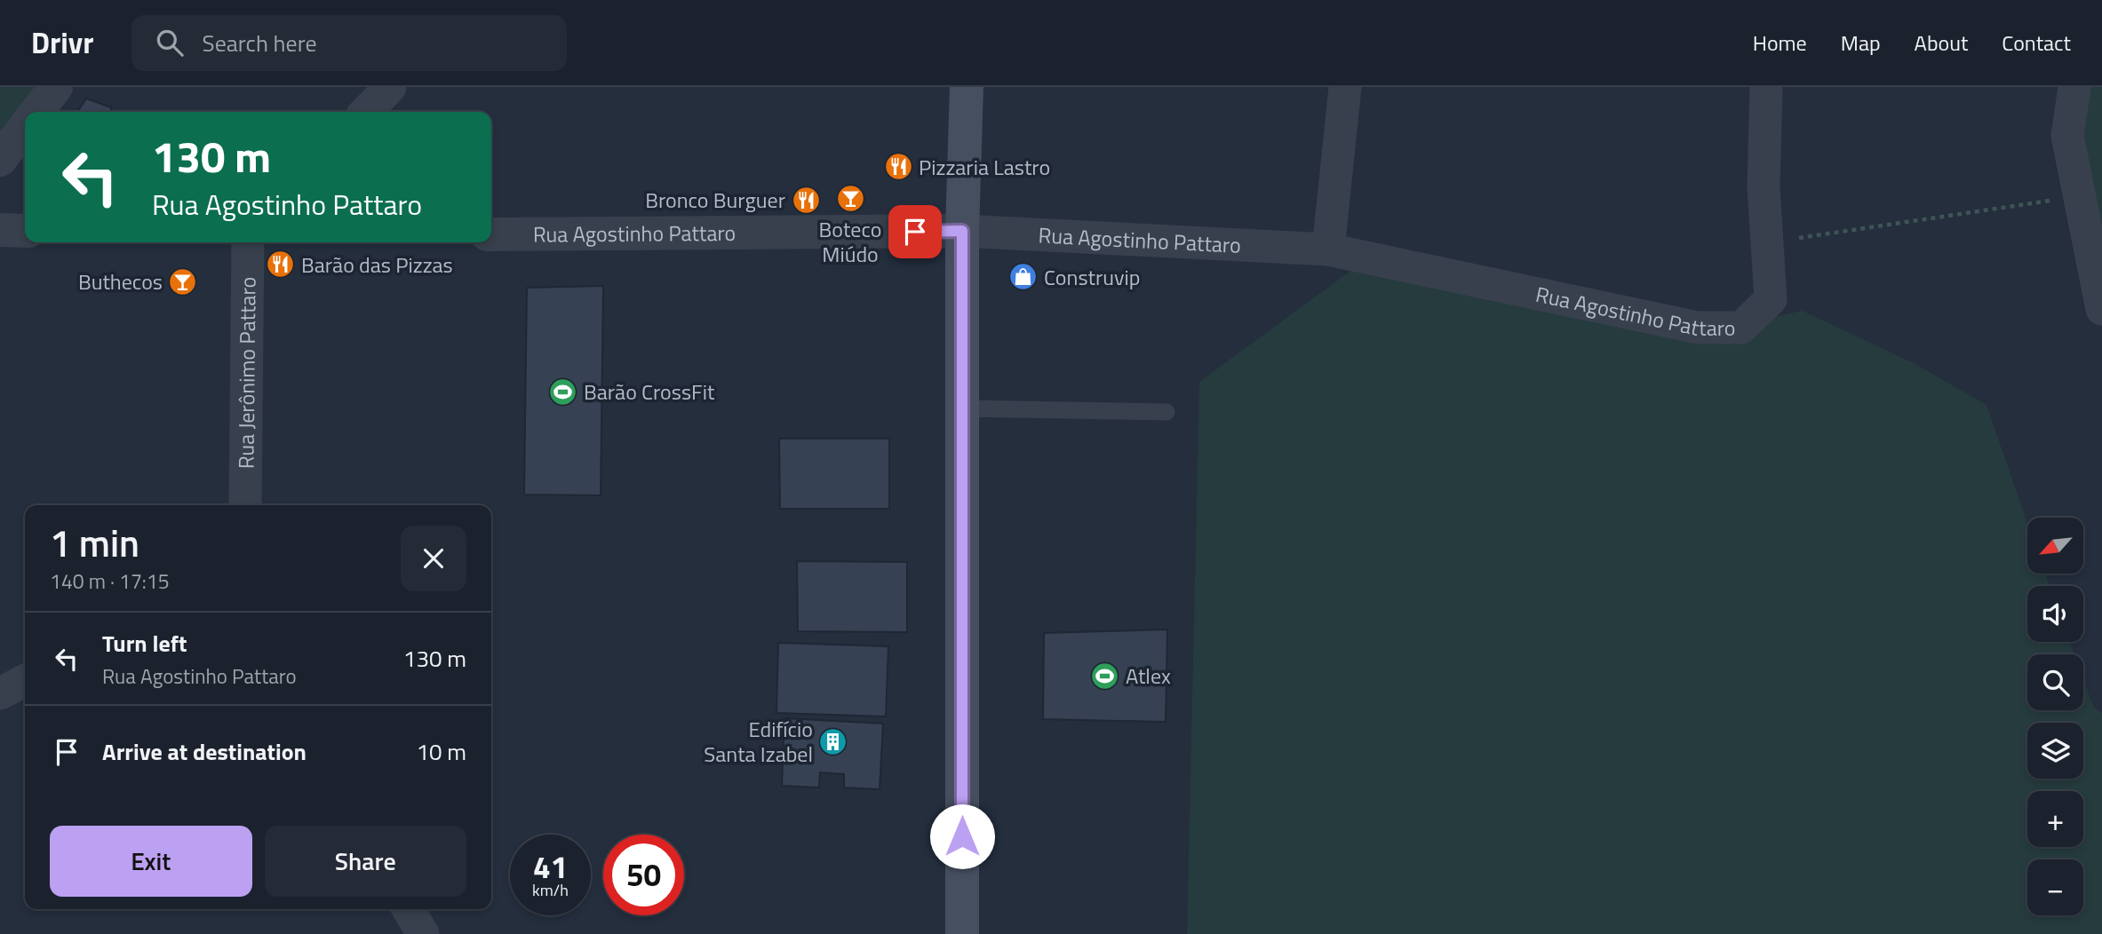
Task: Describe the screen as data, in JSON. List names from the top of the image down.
{
  "streets": {
    "street": ["Rua Agostinho Pattaro", "Rua Jerônimo Pattaro"]
  },
  "places": {
    "restaurant": ["Pizzaria Lastro", "Bronco Burguer", "Barão das Pizzas"],
    "bar": ["Boteco Miúdo", "Buthecos"],
    "shop": ["Construvip"],
    "sports": ["Barão CrossFit", "Atlex"],
    "building": ["Edifício Santa Izabel"]
  },
  "north": "bottom left",
  "page": {
    "header": "Drivr",
    "search": "Search here",
    "nav": [
      "Home",
      "Map",
      "About",
      "Contact"
    ],
    "turn": ["130 m", "Rua Agostinho Pattaro"],
    "heading": ["1 min", "140 m · 17:15"],
    "map_buttons": ["+", "−"],
    "list": [
      {
        "name": "Turn left",
        "note": "Rua Agostinho Pattaro",
        "value": "130 m"
      },
      {
        "name": "Arrive at destination",
        "value": "10 m"
      }
    ],
    "buttons": ["Exit", "Share"],
    "speed": "41 km/h",
    "limit": "50"
  }
}
